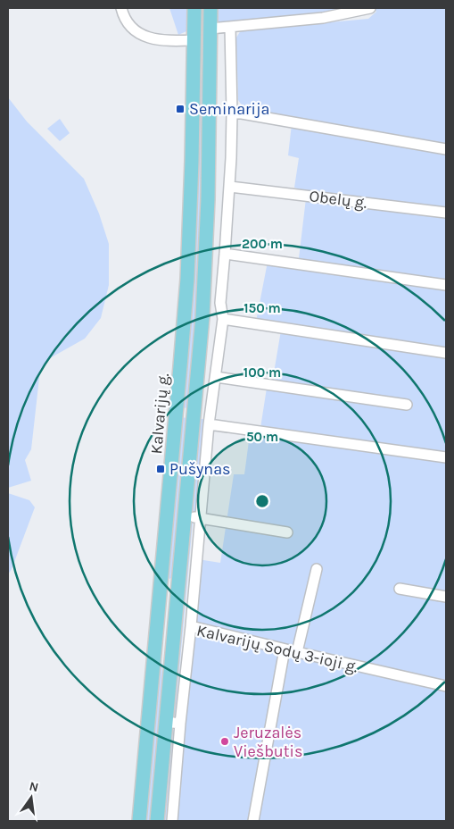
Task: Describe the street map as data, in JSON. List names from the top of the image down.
{
  "streets": {
    "main road": ["Kalvarijų g."],
    "street": ["Obelų g.", "Kalvarijų Sodų 3-ioji g."]
  },
  "places": {
    "transit": ["Seminarija", "Pušynas"],
    "other": ["Jeruzalės Viešbutis"]
  },
  "north": "top",
  "rings": [
    "200 m",
    "150 m",
    "100 m",
    "50 m"
  ]
}
